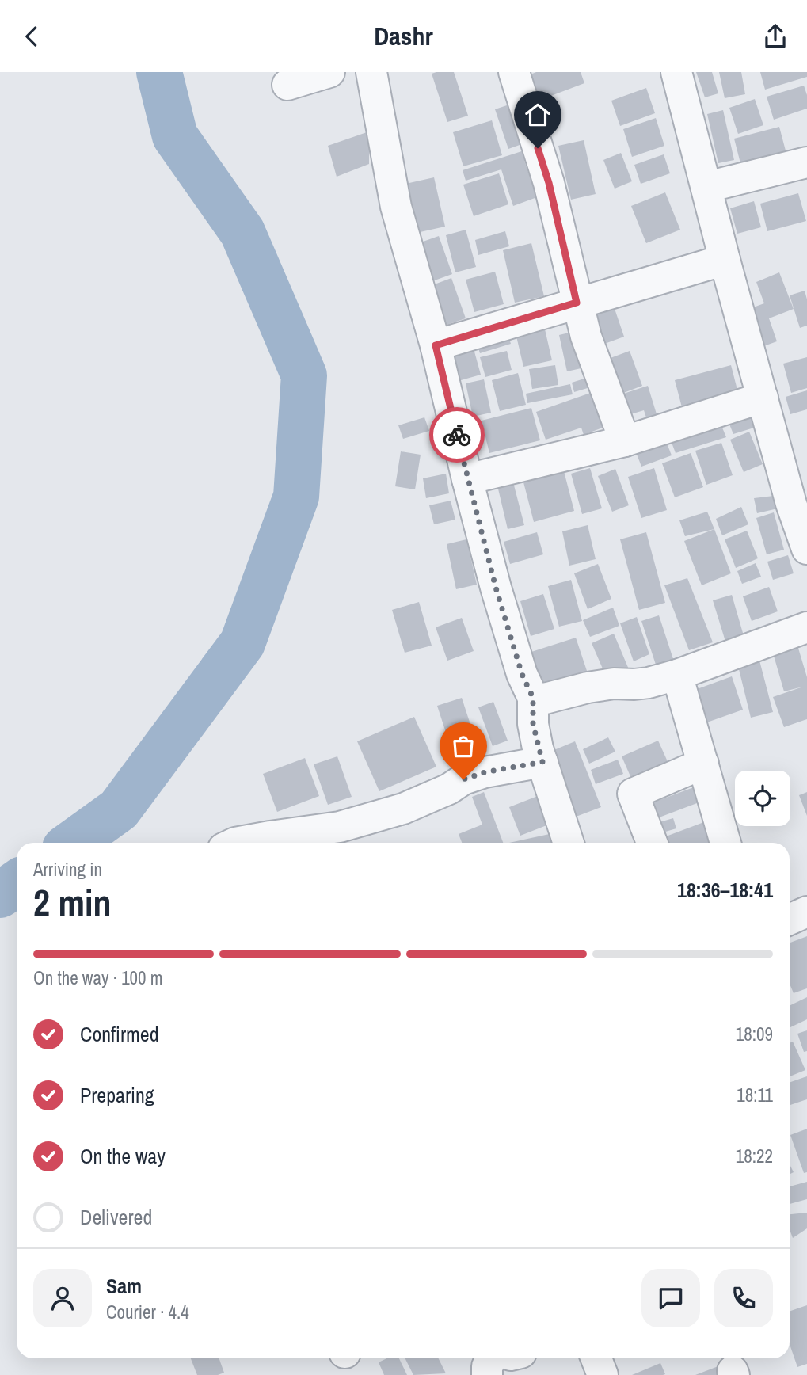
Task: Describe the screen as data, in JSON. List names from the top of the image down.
{
  "page": {
    "header": "Dashr",
    "heading": ["2 min", "Arriving in", "18:36–18:41"],
    "panel": ["Sam", "Courier · 4.4"],
    "bar": "On the way · 100 m",
    "list": [
      ["Confirmed", "18:09"],
      ["Preparing", "18:11"],
      ["On the way", "18:22"],
      "Delivered"
    ]
  }
}
